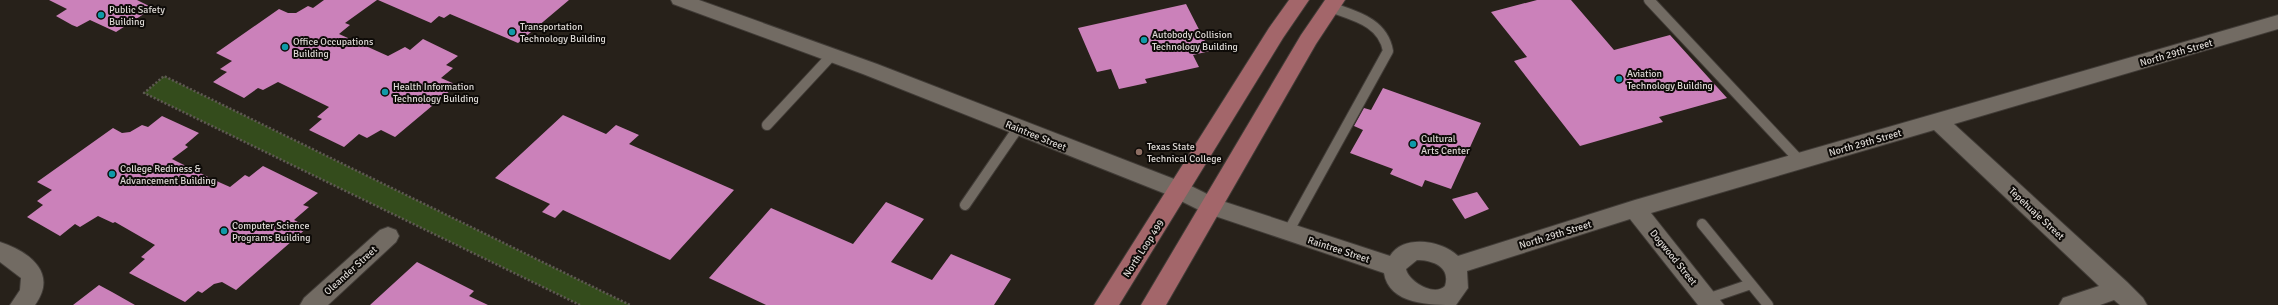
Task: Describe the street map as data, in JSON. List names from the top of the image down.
{
  "streets": {
    "main road": ["North Loop 499"],
    "street": [
      "North 29th Street",
      "Raintree Street",
      "Tepehuaje Street",
      "Dogwood Street",
      "Oleander Street"
    ]
  },
  "crossings": [
    ["North 29th Street", "Raintree Street"],
    ["North 29th Street", "Tepehuaje Street"],
    ["North 29th Street", "Dogwood Street"],
    ["Raintree Street", "North Loop 499"]
  ],
  "places": [
    "Public Safety Building",
    "Transportation Technology Building",
    "Autobody Collision Technology Building",
    "Office Occupations Building",
    "Aviation Technology Building",
    "Health Information Technology Building",
    "Cultural Arts Center",
    "Texas State Technical College",
    "College Rediness & Advancement Building",
    "Computer Science Programs Building"
  ]
}
